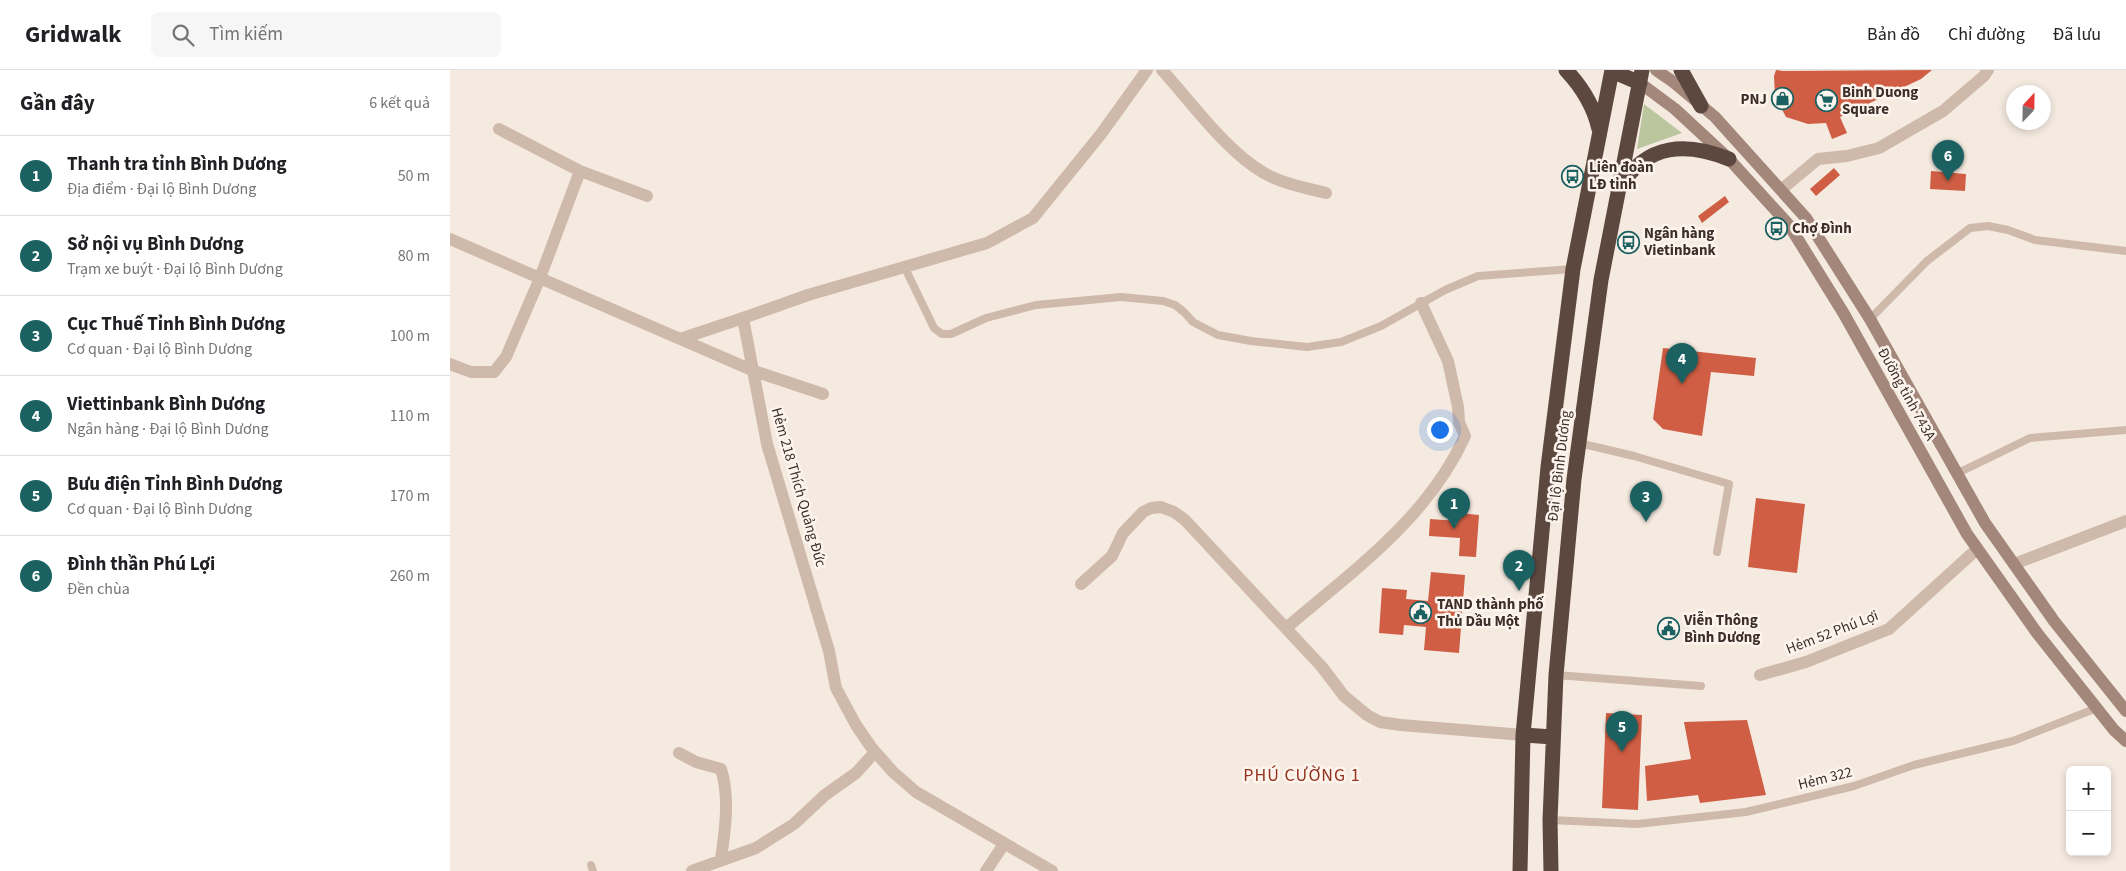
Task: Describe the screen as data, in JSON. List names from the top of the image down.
{
  "streets": {
    "highway": ["Đại lộ Bình Dương"],
    "main road": ["Đường tỉnh 743A"],
    "street": ["Hẻm 218 Thích Quảng Đức", "Hẻm 52 Phú Lợi"],
    "lane": ["Hẻm 322"]
  },
  "crossings": [
    ["Đường tỉnh 743A", "Đại lộ Bình Dương"],
    ["Đường tỉnh 743A", "Hẻm 52 Phú Lợi"],
    ["Đường tỉnh 743A", "Hẻm 322"],
    ["Đại lộ Bình Dương", "Hẻm 322"]
  ],
  "districts": ["PHÚ CƯỜNG 1"],
  "places": {
    "shop": ["PNJ"],
    "supermarket": ["Binh Duong Square"],
    "bus stop": ["Liên đoàn LĐ tỉnh", "Chợ Đình", "Ngân hàng Vietinbank"],
    "public building": ["TAND thành phố Thủ Dầu Một", "Viễn Thông Bình Dương"]
  },
  "north": "top",
  "page": {
    "header": "Gridwalk",
    "search": "Tìm kiếm",
    "nav": ["Bản đồ", "Chỉ đường", "Đã lưu"],
    "heading": ["Gần đây", "6 kết quả"],
    "list": [
      {
        "mark": "1",
        "name": "Thanh tra tỉnh Bình Dương",
        "note": "Địa điểm · Đại lộ Bình Dương",
        "value": "50 m"
      },
      {
        "mark": "2",
        "name": "Sở nội vụ Bình Dương",
        "note": "Trạm xe buýt · Đại lộ Bình Dương",
        "value": "80 m"
      },
      {
        "mark": "3",
        "name": "Cục Thuế Tỉnh Bình Dương",
        "note": "Cơ quan · Đại lộ Bình Dương",
        "value": "100 m"
      },
      {
        "mark": "4",
        "name": "Viettinbank Bình Dương",
        "note": "Ngân hàng · Đại lộ Bình Dương",
        "value": "110 m"
      },
      {
        "mark": "5",
        "name": "Bưu điện Tỉnh Bình Dương",
        "note": "Cơ quan · Đại lộ Bình Dương",
        "value": "170 m"
      },
      {
        "mark": "6",
        "name": "Đình thần Phú Lợi",
        "note": "Đền chùa",
        "value": "260 m"
      }
    ],
    "pins": [
      "6",
      "4",
      "3",
      "1",
      "2",
      "5"
    ],
    "map_buttons": ["+", "−"]
  }
}
